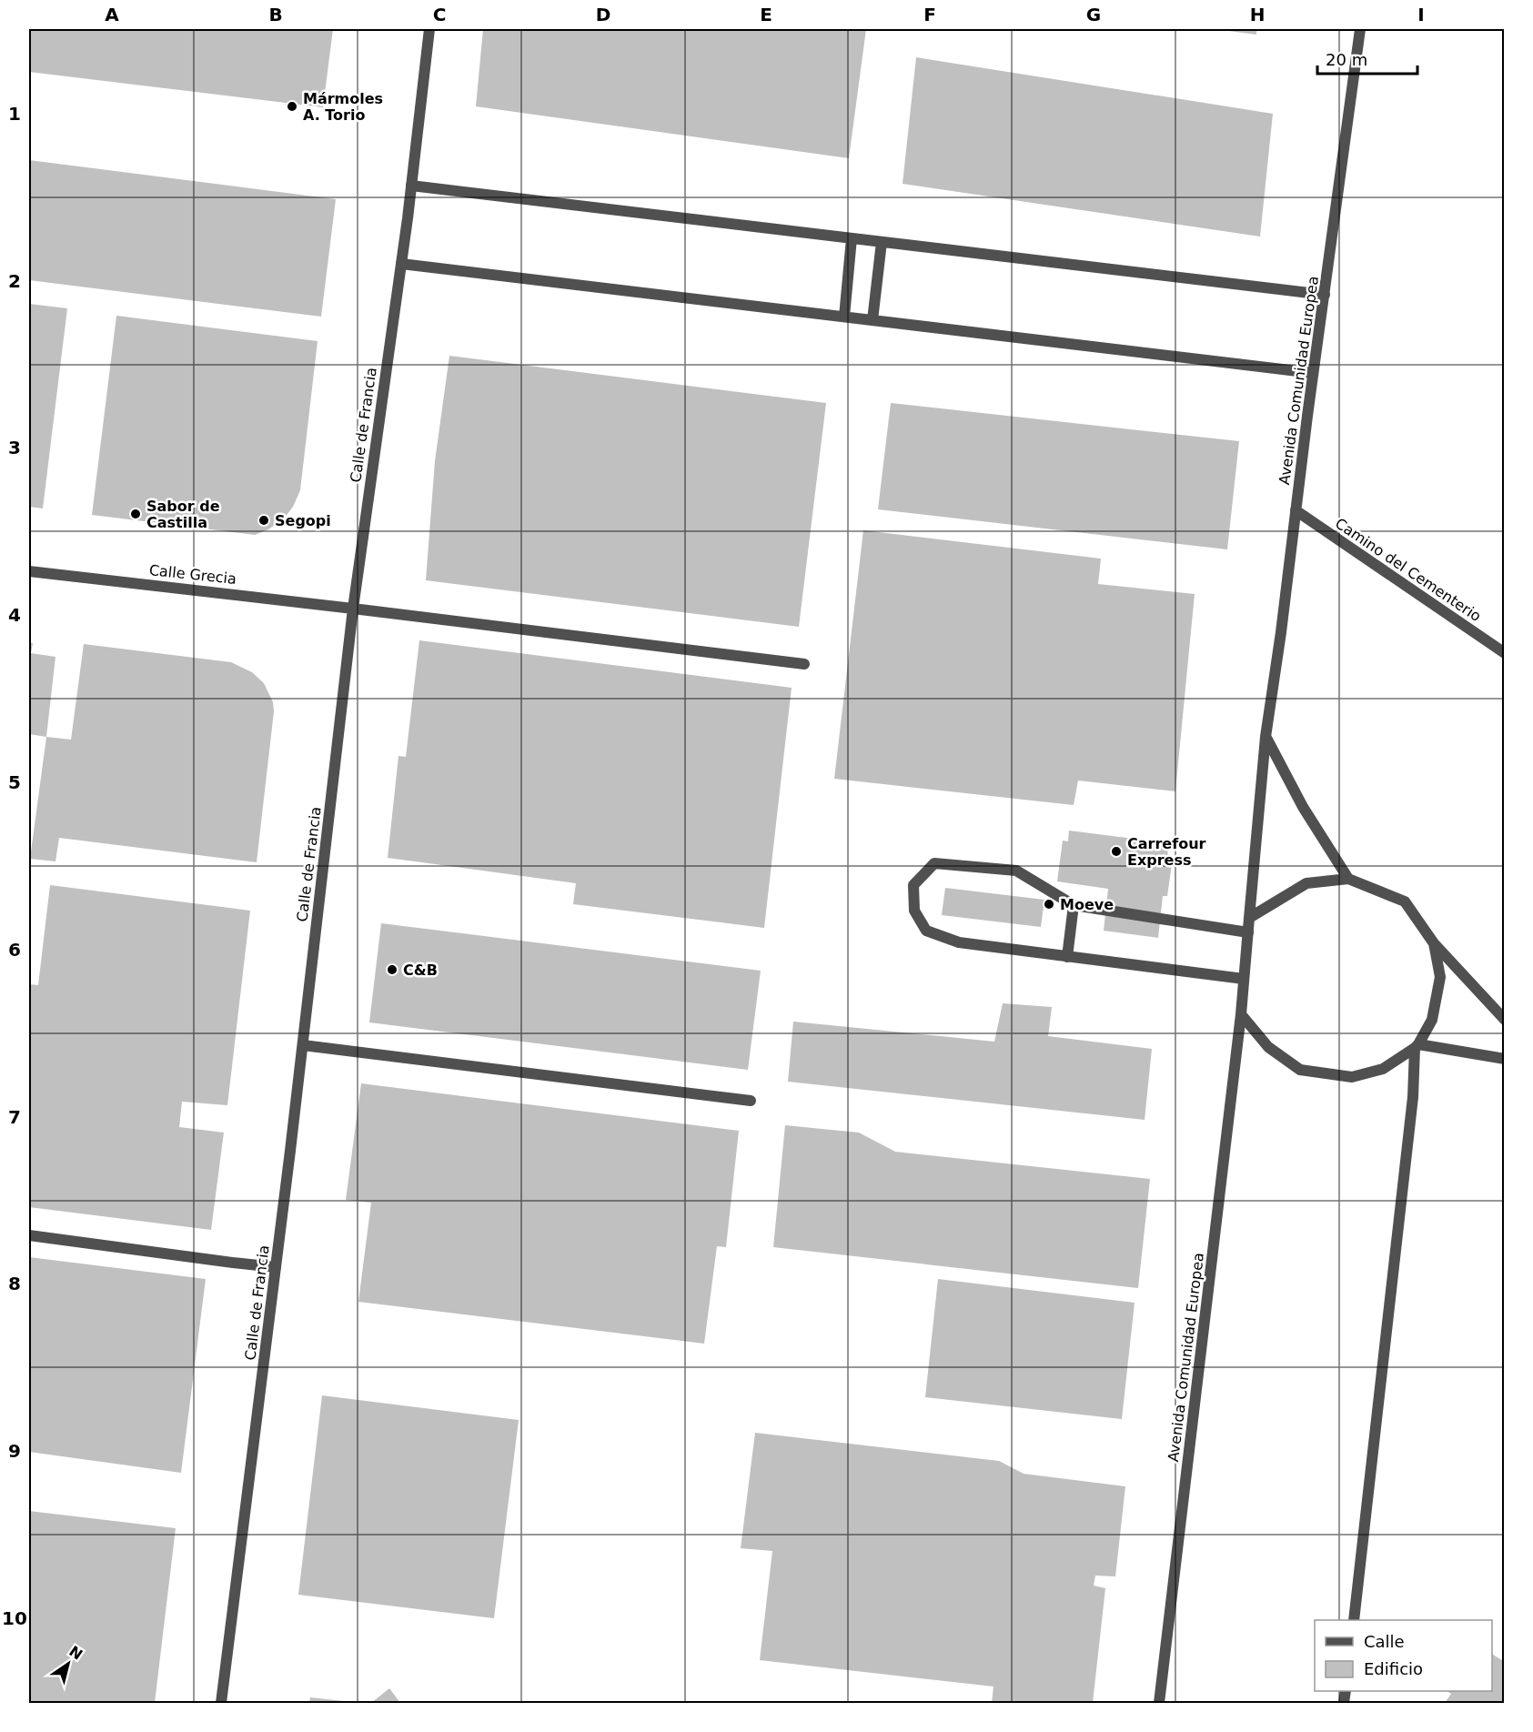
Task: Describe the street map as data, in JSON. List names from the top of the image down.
{
  "streets": {
    "street": [
      "Avenida Comunidad Europea",
      "Calle de Francia",
      "Camino del Cementerio",
      "Calle Grecia"
    ]
  },
  "crossings": [
    ["Avenida Comunidad Europea", "Camino del Cementerio"],
    ["Calle de Francia", "Calle Grecia"]
  ],
  "places": [
    "Mármoles A. Torio",
    "Sabor de Castilla",
    "Segopi",
    "Carrefour Express",
    "Moeve",
    "C&B"
  ],
  "legend": ["Calle", "Edificio"],
  "scale_bar": "20 m",
  "north": "top right",
  "grid": {
    "columns": [
      "A",
      "B",
      "C",
      "D",
      "E",
      "F",
      "G",
      "H",
      "I"
    ],
    "rows": [
      "1",
      "2",
      "3",
      "4",
      "5",
      "6",
      "7",
      "8",
      "9",
      "10"
    ]
  }
}
